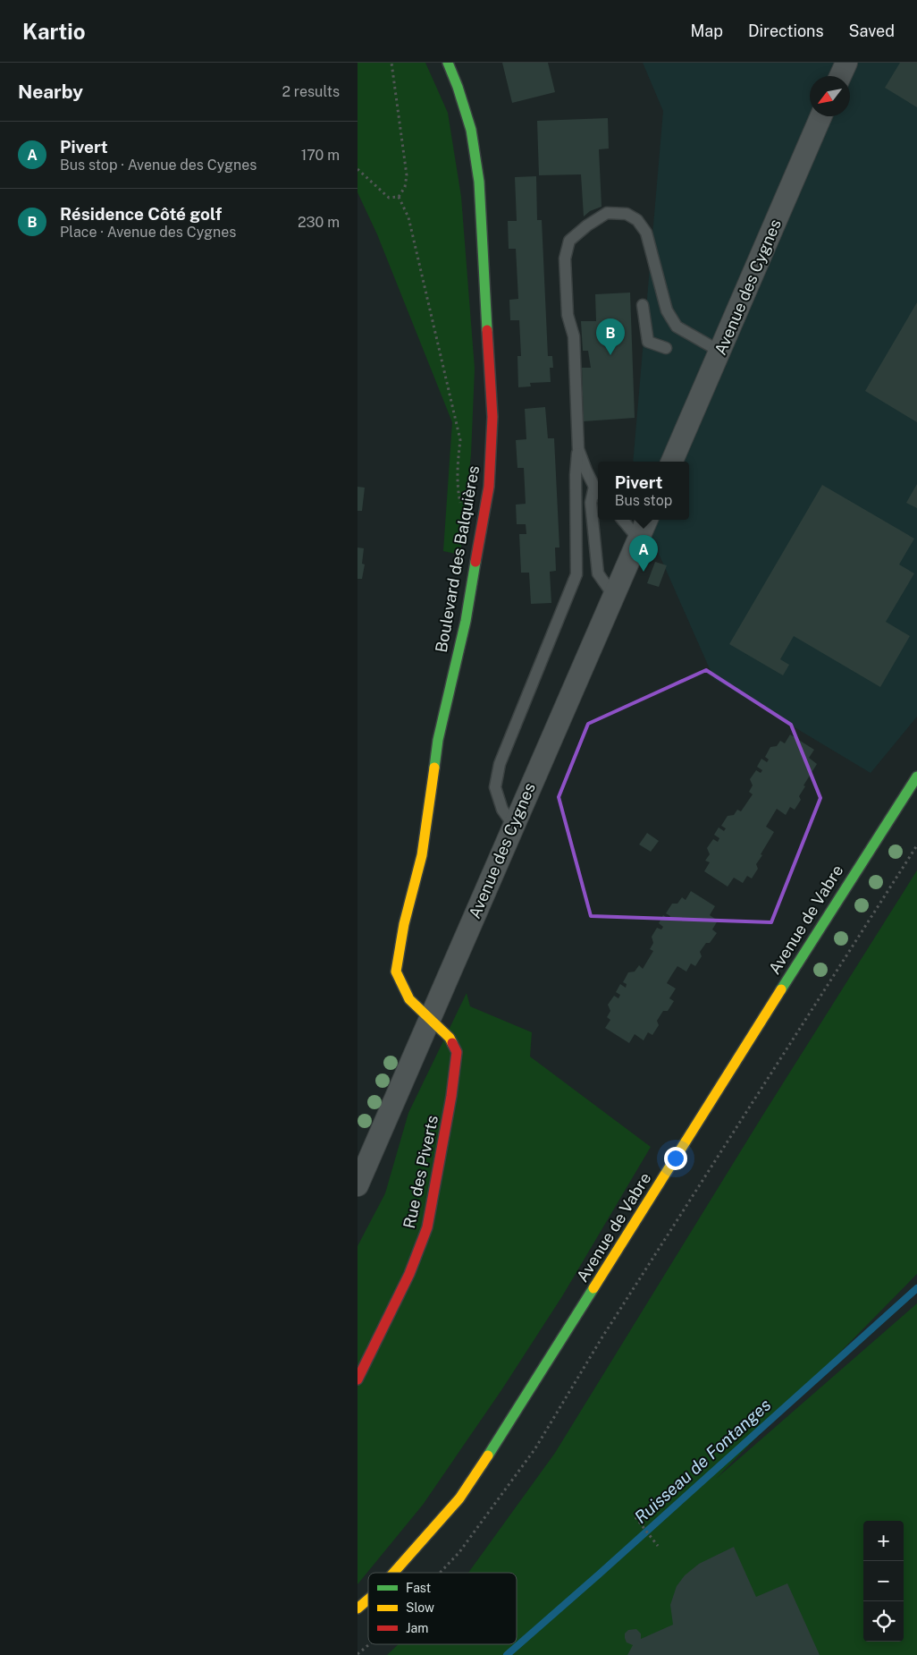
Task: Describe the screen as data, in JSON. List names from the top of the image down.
{
  "streets": {
    "street": [
      "Avenue des Cygnes",
      "Boulevard des Balquières",
      "Avenue de Vabre",
      "Rue des Piverts"
    ]
  },
  "crossings": [
    ["Avenue des Cygnes", "Boulevard des Balquières"],
    ["Avenue des Cygnes", "Rue des Piverts"],
    ["Boulevard des Balquières", "Rue des Piverts"]
  ],
  "water": ["Ruisseau de Fontanges"],
  "legend": ["Fast", "Slow", "Jam"],
  "north": "bottom left",
  "page": {
    "header": "Kartio",
    "nav": ["Map", "Directions", "Saved"],
    "heading": ["Nearby", "2 results"],
    "list": [
      {
        "mark": "A",
        "name": "Pivert",
        "note": "Bus stop · Avenue des Cygnes",
        "value": "170 m"
      },
      {
        "mark": "B",
        "name": "Résidence Côté golf",
        "note": "Place · Avenue des Cygnes",
        "value": "230 m"
      }
    ],
    "pins": ["B", "A"],
    "popup": ["Pivert", "Bus stop"],
    "map_buttons": ["+", "−"]
  }
}
